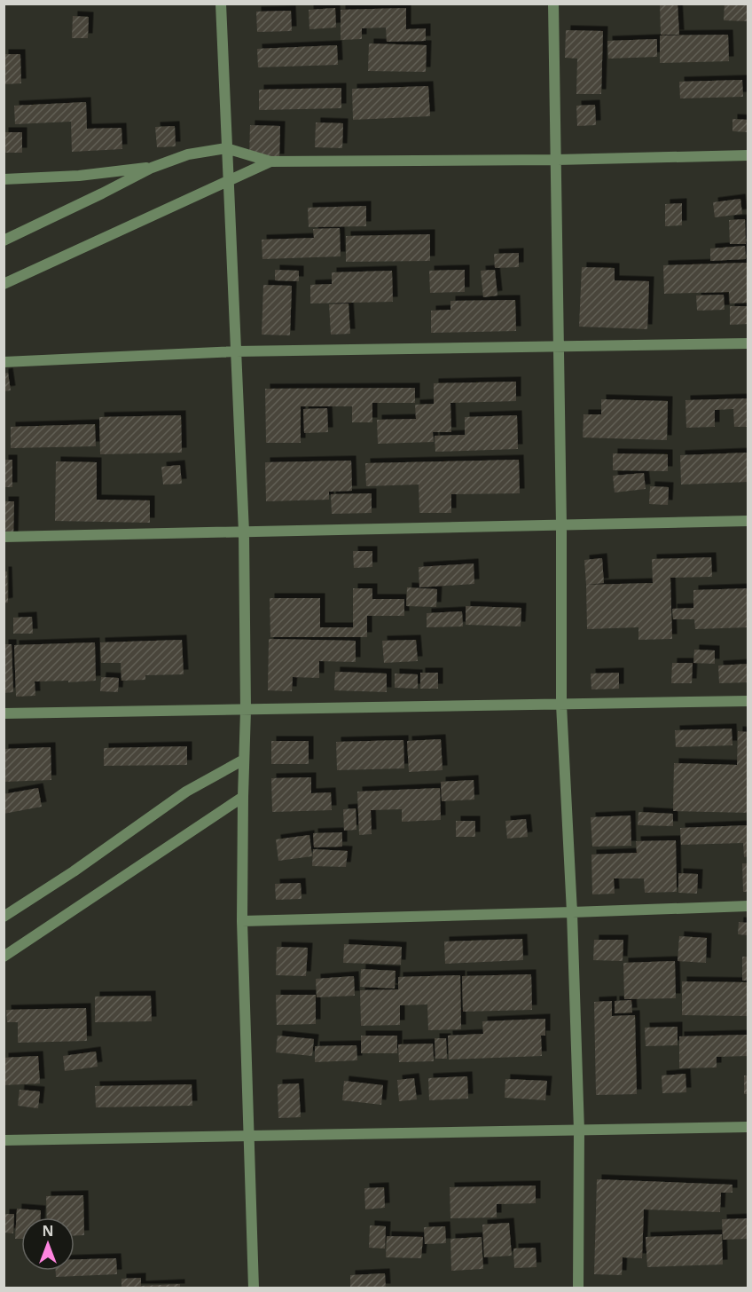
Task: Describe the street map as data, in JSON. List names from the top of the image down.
{
  "north": "top"
}
